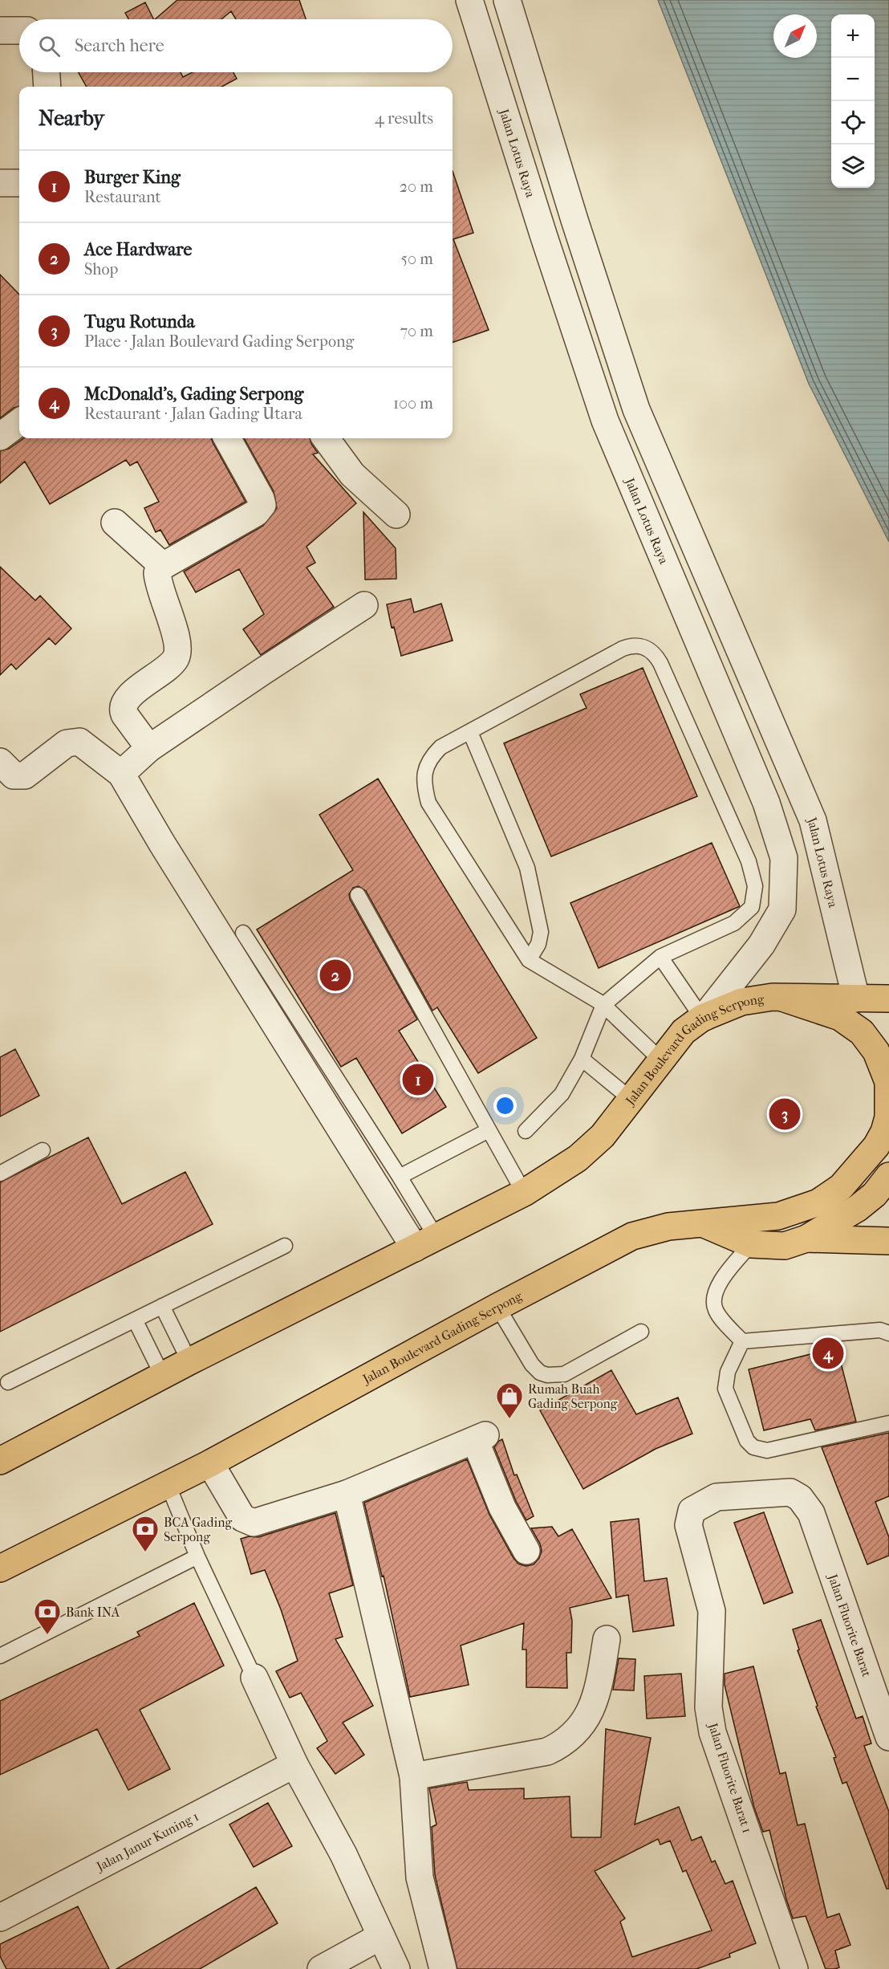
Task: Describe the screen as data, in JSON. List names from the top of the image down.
{
  "streets": {
    "main road": ["Jalan Boulevard Gading Serpong"],
    "street": [
      "Jalan Lotus Raya",
      "Jalan Fluorite Barat",
      "Jalan Fluorite Barat 1",
      "Jalan Janur Kuning 1"
    ]
  },
  "crossings": [
    ["Jalan Lotus Raya", "Jalan Boulevard Gading Serpong"],
    ["Jalan Fluorite Barat", "Jalan Fluorite Barat 1"]
  ],
  "places": {
    "shop": ["Rumah Buah Gading Serpong"],
    "bank": ["BCA Gading Serpong", "Bank INA"]
  },
  "north": "top right",
  "page": {
    "map_buttons": ["+", "−"],
    "search": "Search here",
    "heading": ["Nearby", "4 results"],
    "list": [
      {
        "mark": "1",
        "name": "Burger King",
        "note": "Restaurant",
        "value": "20 m"
      },
      {
        "mark": "2",
        "name": "Ace Hardware",
        "note": "Shop",
        "value": "50 m"
      },
      {
        "mark": "3",
        "name": "Tugu Rotunda",
        "note": "Place · Jalan Boulevard Gading Serpong",
        "value": "70 m"
      },
      {
        "mark": "4",
        "name": "McDonald's, Gading Serpong",
        "note": "Restaurant · Jalan Gading Utara",
        "value": "100 m"
      }
    ],
    "pins": [
      "2",
      "1",
      "3",
      "4"
    ]
  }
}
